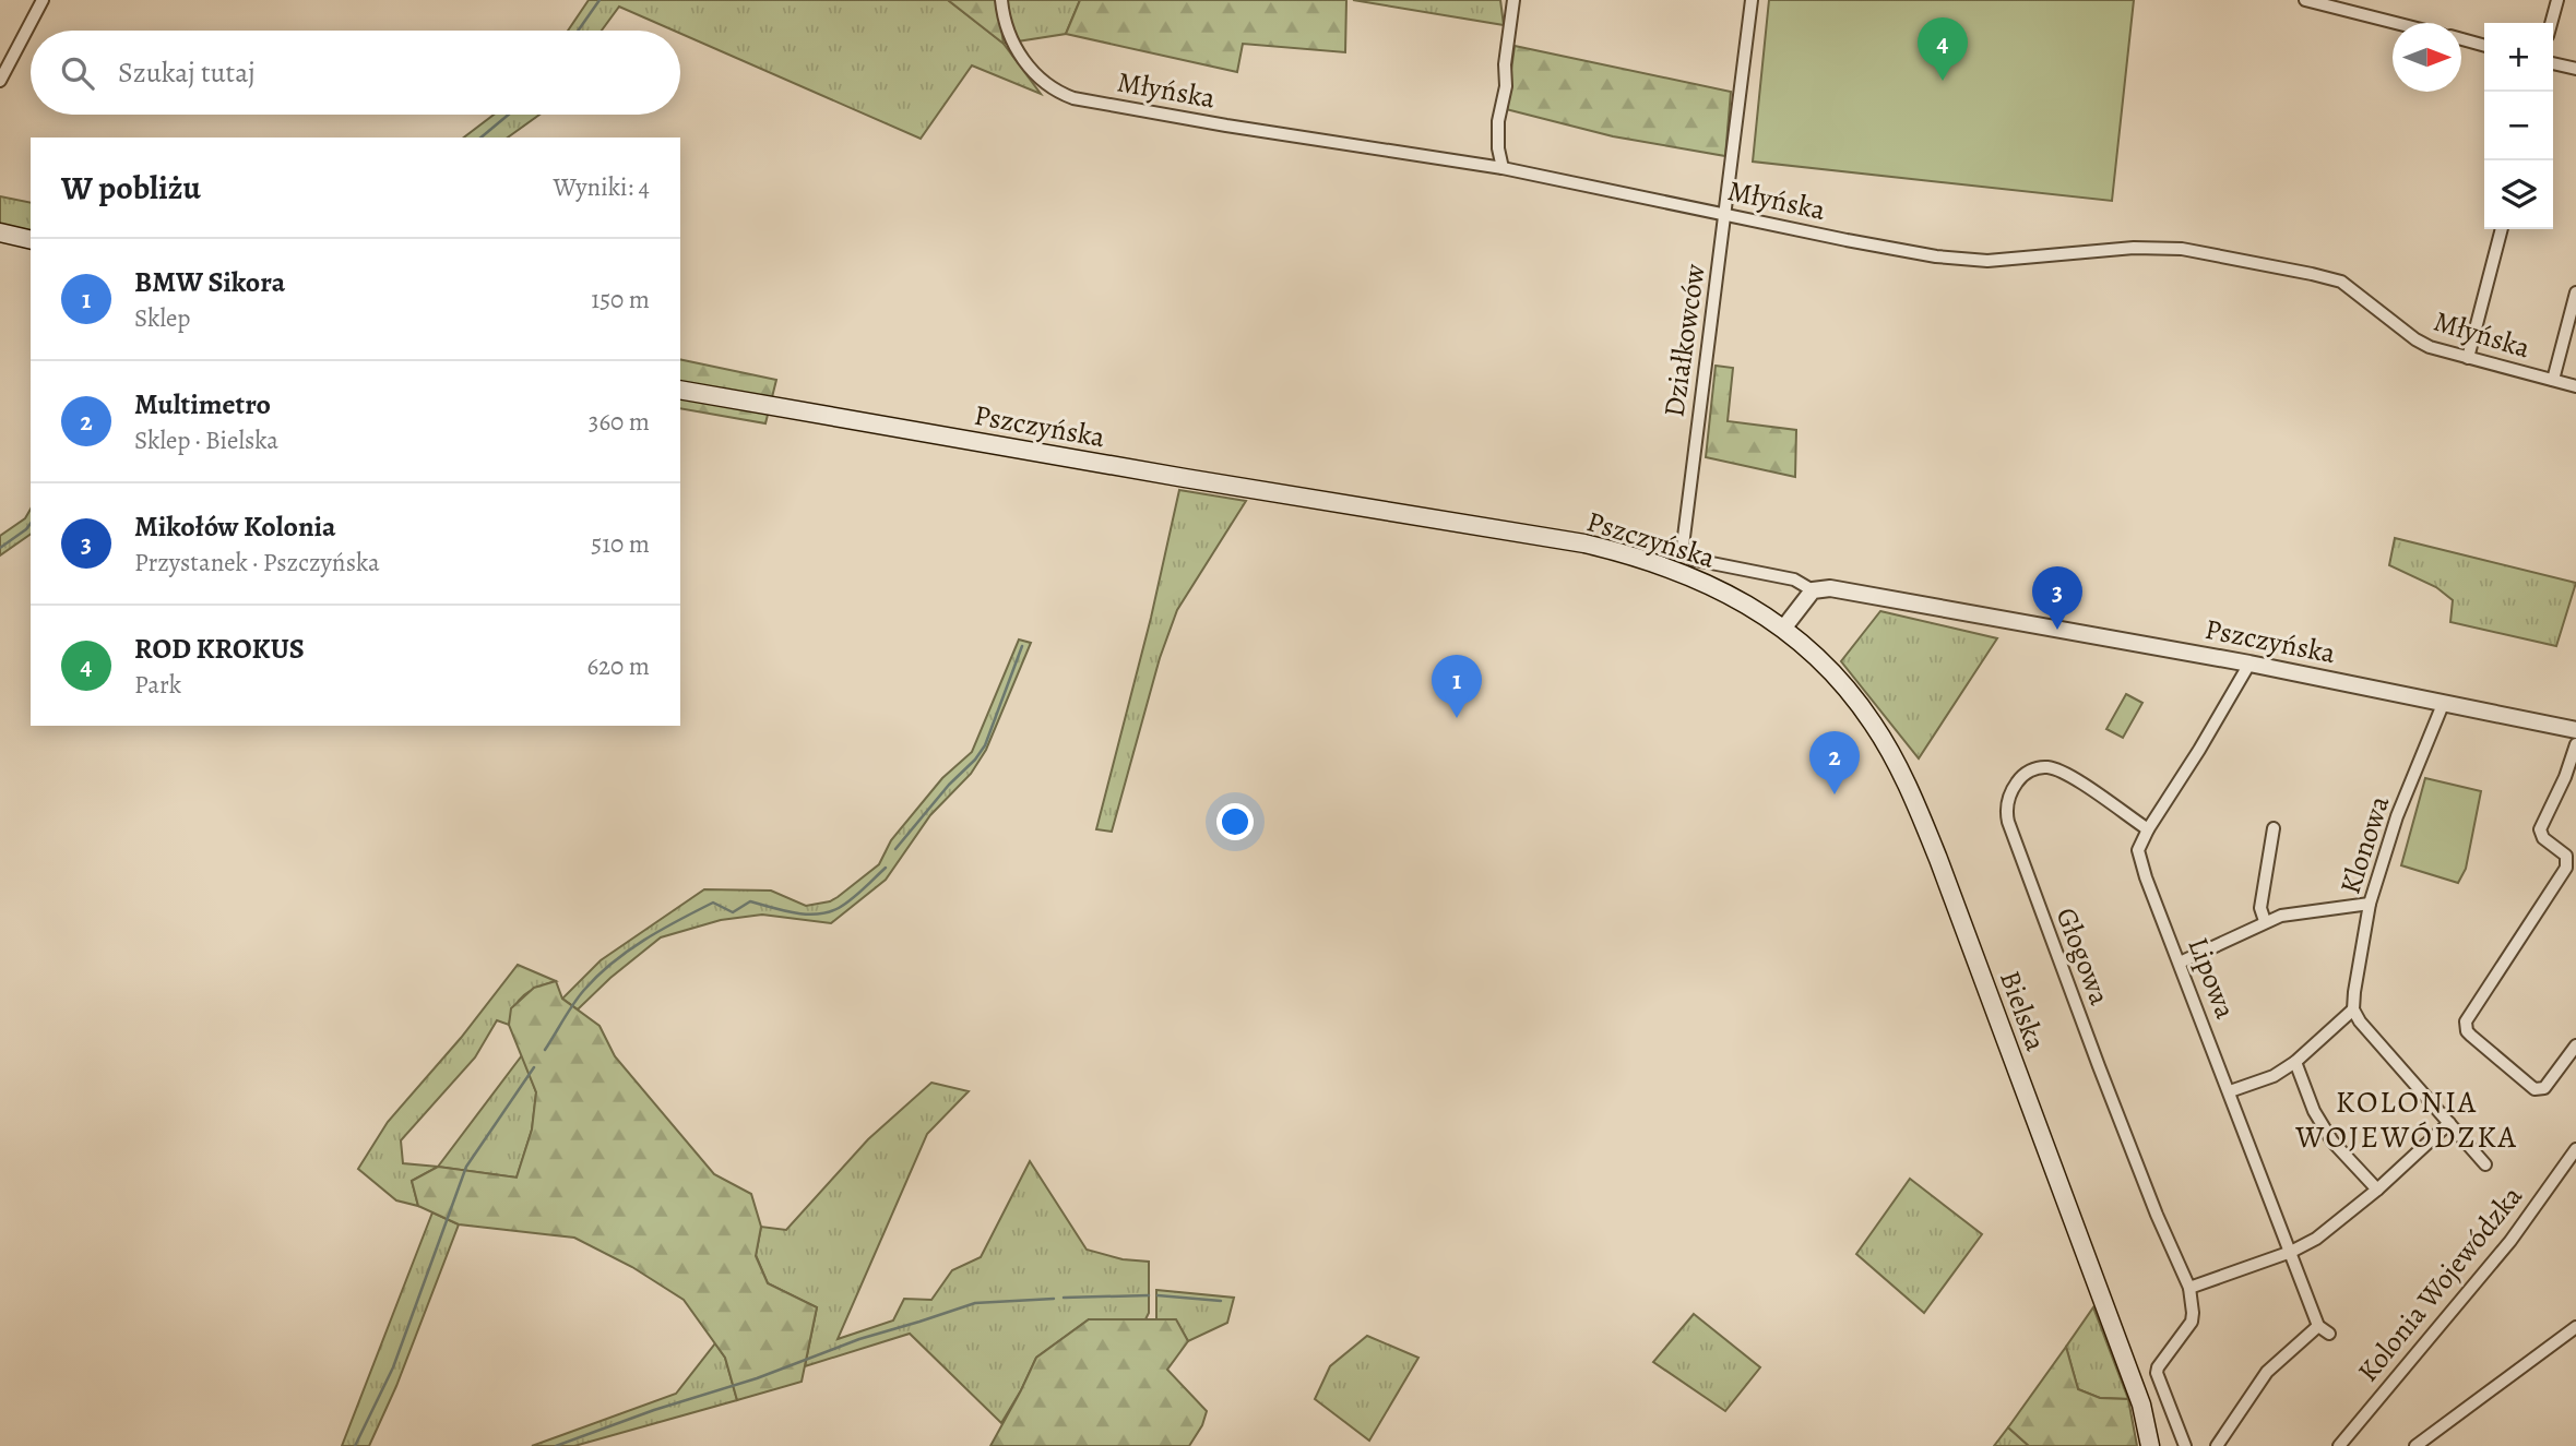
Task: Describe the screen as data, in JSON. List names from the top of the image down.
{
  "streets": {
    "main road": ["Pszczyńska", "Bielska"],
    "street": [
      "Młyńska",
      "Działkowców",
      "Klonowa",
      "Głogowa",
      "Lipowa",
      "Kolonia Wojewódzka"
    ]
  },
  "crossings": [
    ["Młyńska", "Działkowców"],
    ["Działkowców", "Pszczyńska"],
    ["Pszczyńska", "Klonowa"],
    ["Pszczyńska", "Lipowa"],
    ["Pszczyńska", "Bielska"],
    ["Głogowa", "Lipowa"]
  ],
  "districts": ["KOLONIA WOJEWÓDZKA"],
  "north": "right",
  "page": {
    "pins": [
      "4",
      "3",
      "1",
      "2"
    ],
    "map_buttons": ["+", "−"],
    "search": "Szukaj tutaj",
    "heading": ["W pobliżu", "Wyniki: 4"],
    "list": [
      {
        "mark": "1",
        "name": "BMW Sikora",
        "note": "Sklep",
        "value": "150 m"
      },
      {
        "mark": "2",
        "name": "Multimetro",
        "note": "Sklep · Bielska",
        "value": "360 m"
      },
      {
        "mark": "3",
        "name": "Mikołów Kolonia",
        "note": "Przystanek · Pszczyńska",
        "value": "510 m"
      },
      {
        "mark": "4",
        "name": "ROD KROKUS",
        "note": "Park",
        "value": "620 m"
      }
    ]
  }
}
